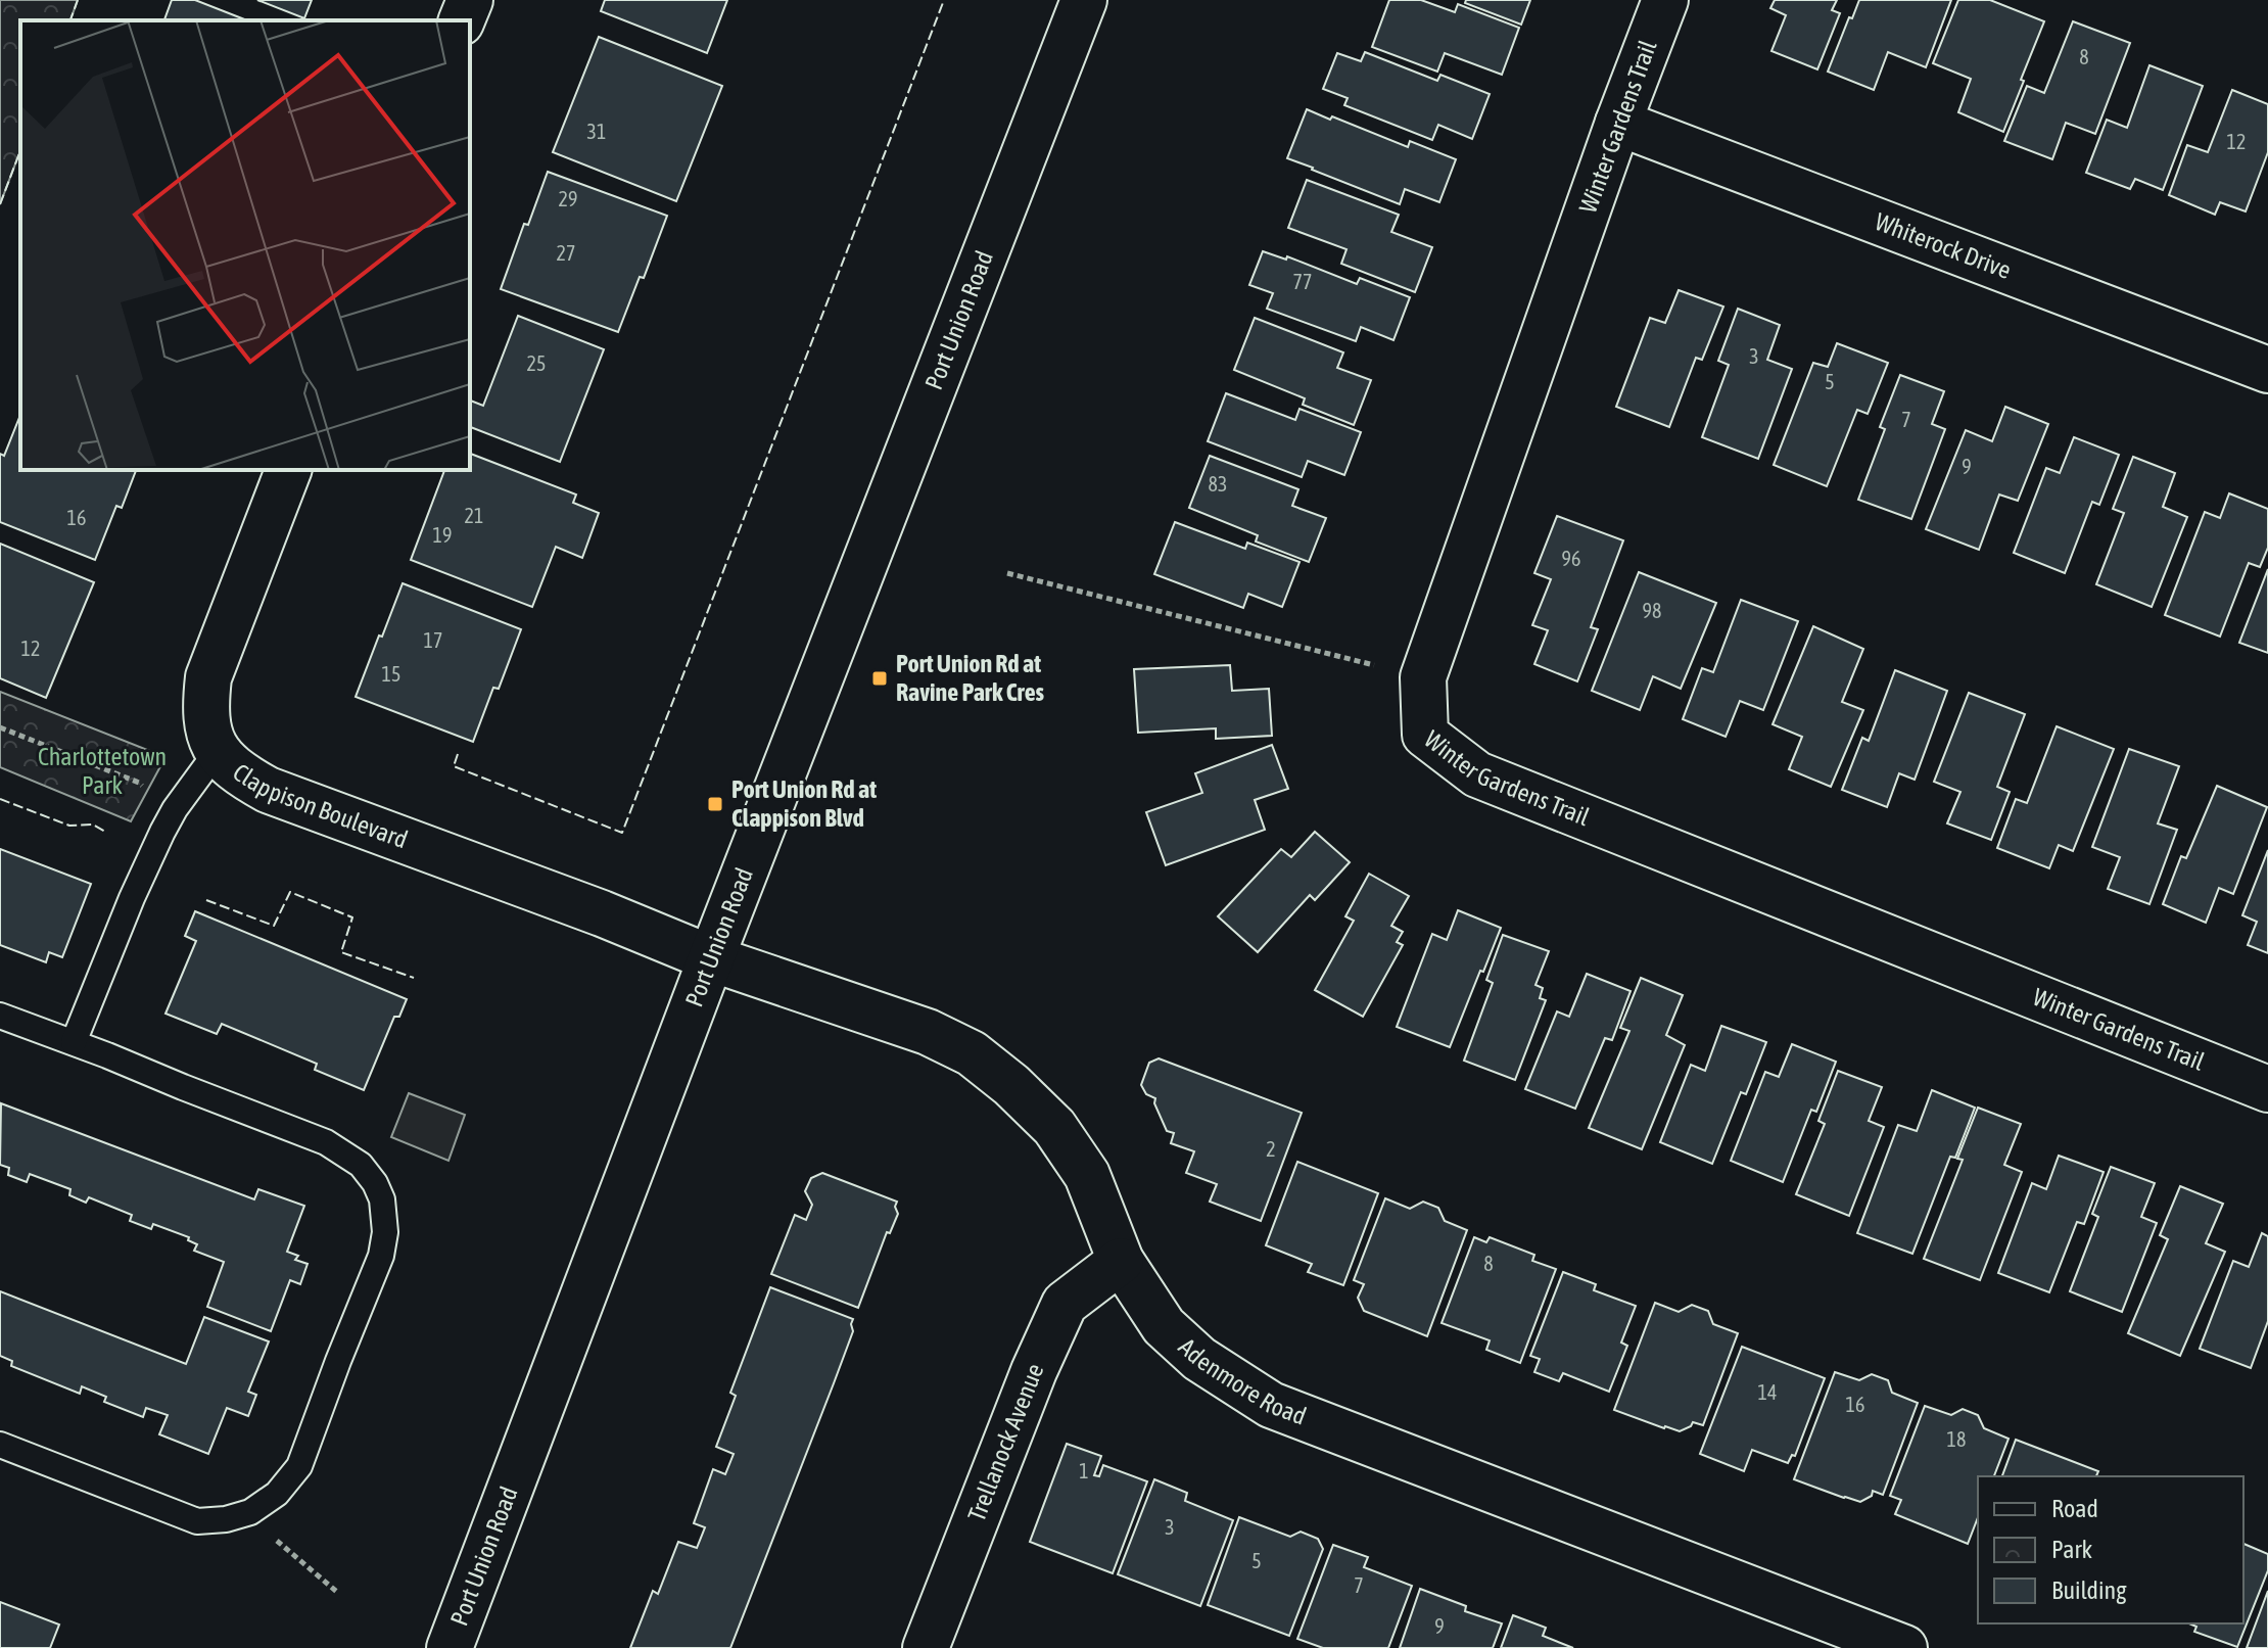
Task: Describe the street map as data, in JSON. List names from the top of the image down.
{
  "streets": {
    "street": [
      "Winter Gardens Trail",
      "Whiterock Drive",
      "Port Union Road",
      "Clappison Boulevard",
      "Adenmore Road",
      "Trellanock Avenue"
    ]
  },
  "crossings": [
    ["Winter Gardens Trail", "Whiterock Drive"],
    ["Port Union Road", "Clappison Boulevard"],
    ["Port Union Road", "Adenmore Road"],
    ["Clappison Boulevard", "Adenmore Road"],
    ["Adenmore Road", "Trellanock Avenue"]
  ],
  "parks": ["Charlottetown Park"],
  "places": {
    "transit": ["Port Union Rd at Ravine Park Cres", "Port Union Rd at Clappison Blvd"]
  },
  "house_numbers": [
    "8",
    "31",
    "12",
    "29",
    "27",
    "77",
    "3",
    "25",
    "5",
    "7",
    "9",
    "83",
    "21",
    "16",
    "19",
    "96",
    "98",
    "17",
    "12",
    "15",
    "2",
    "8",
    "14",
    "16",
    "18",
    "1",
    "3",
    "5",
    "7",
    "9"
  ],
  "legend": ["Road", "Park", "Building"]
}
